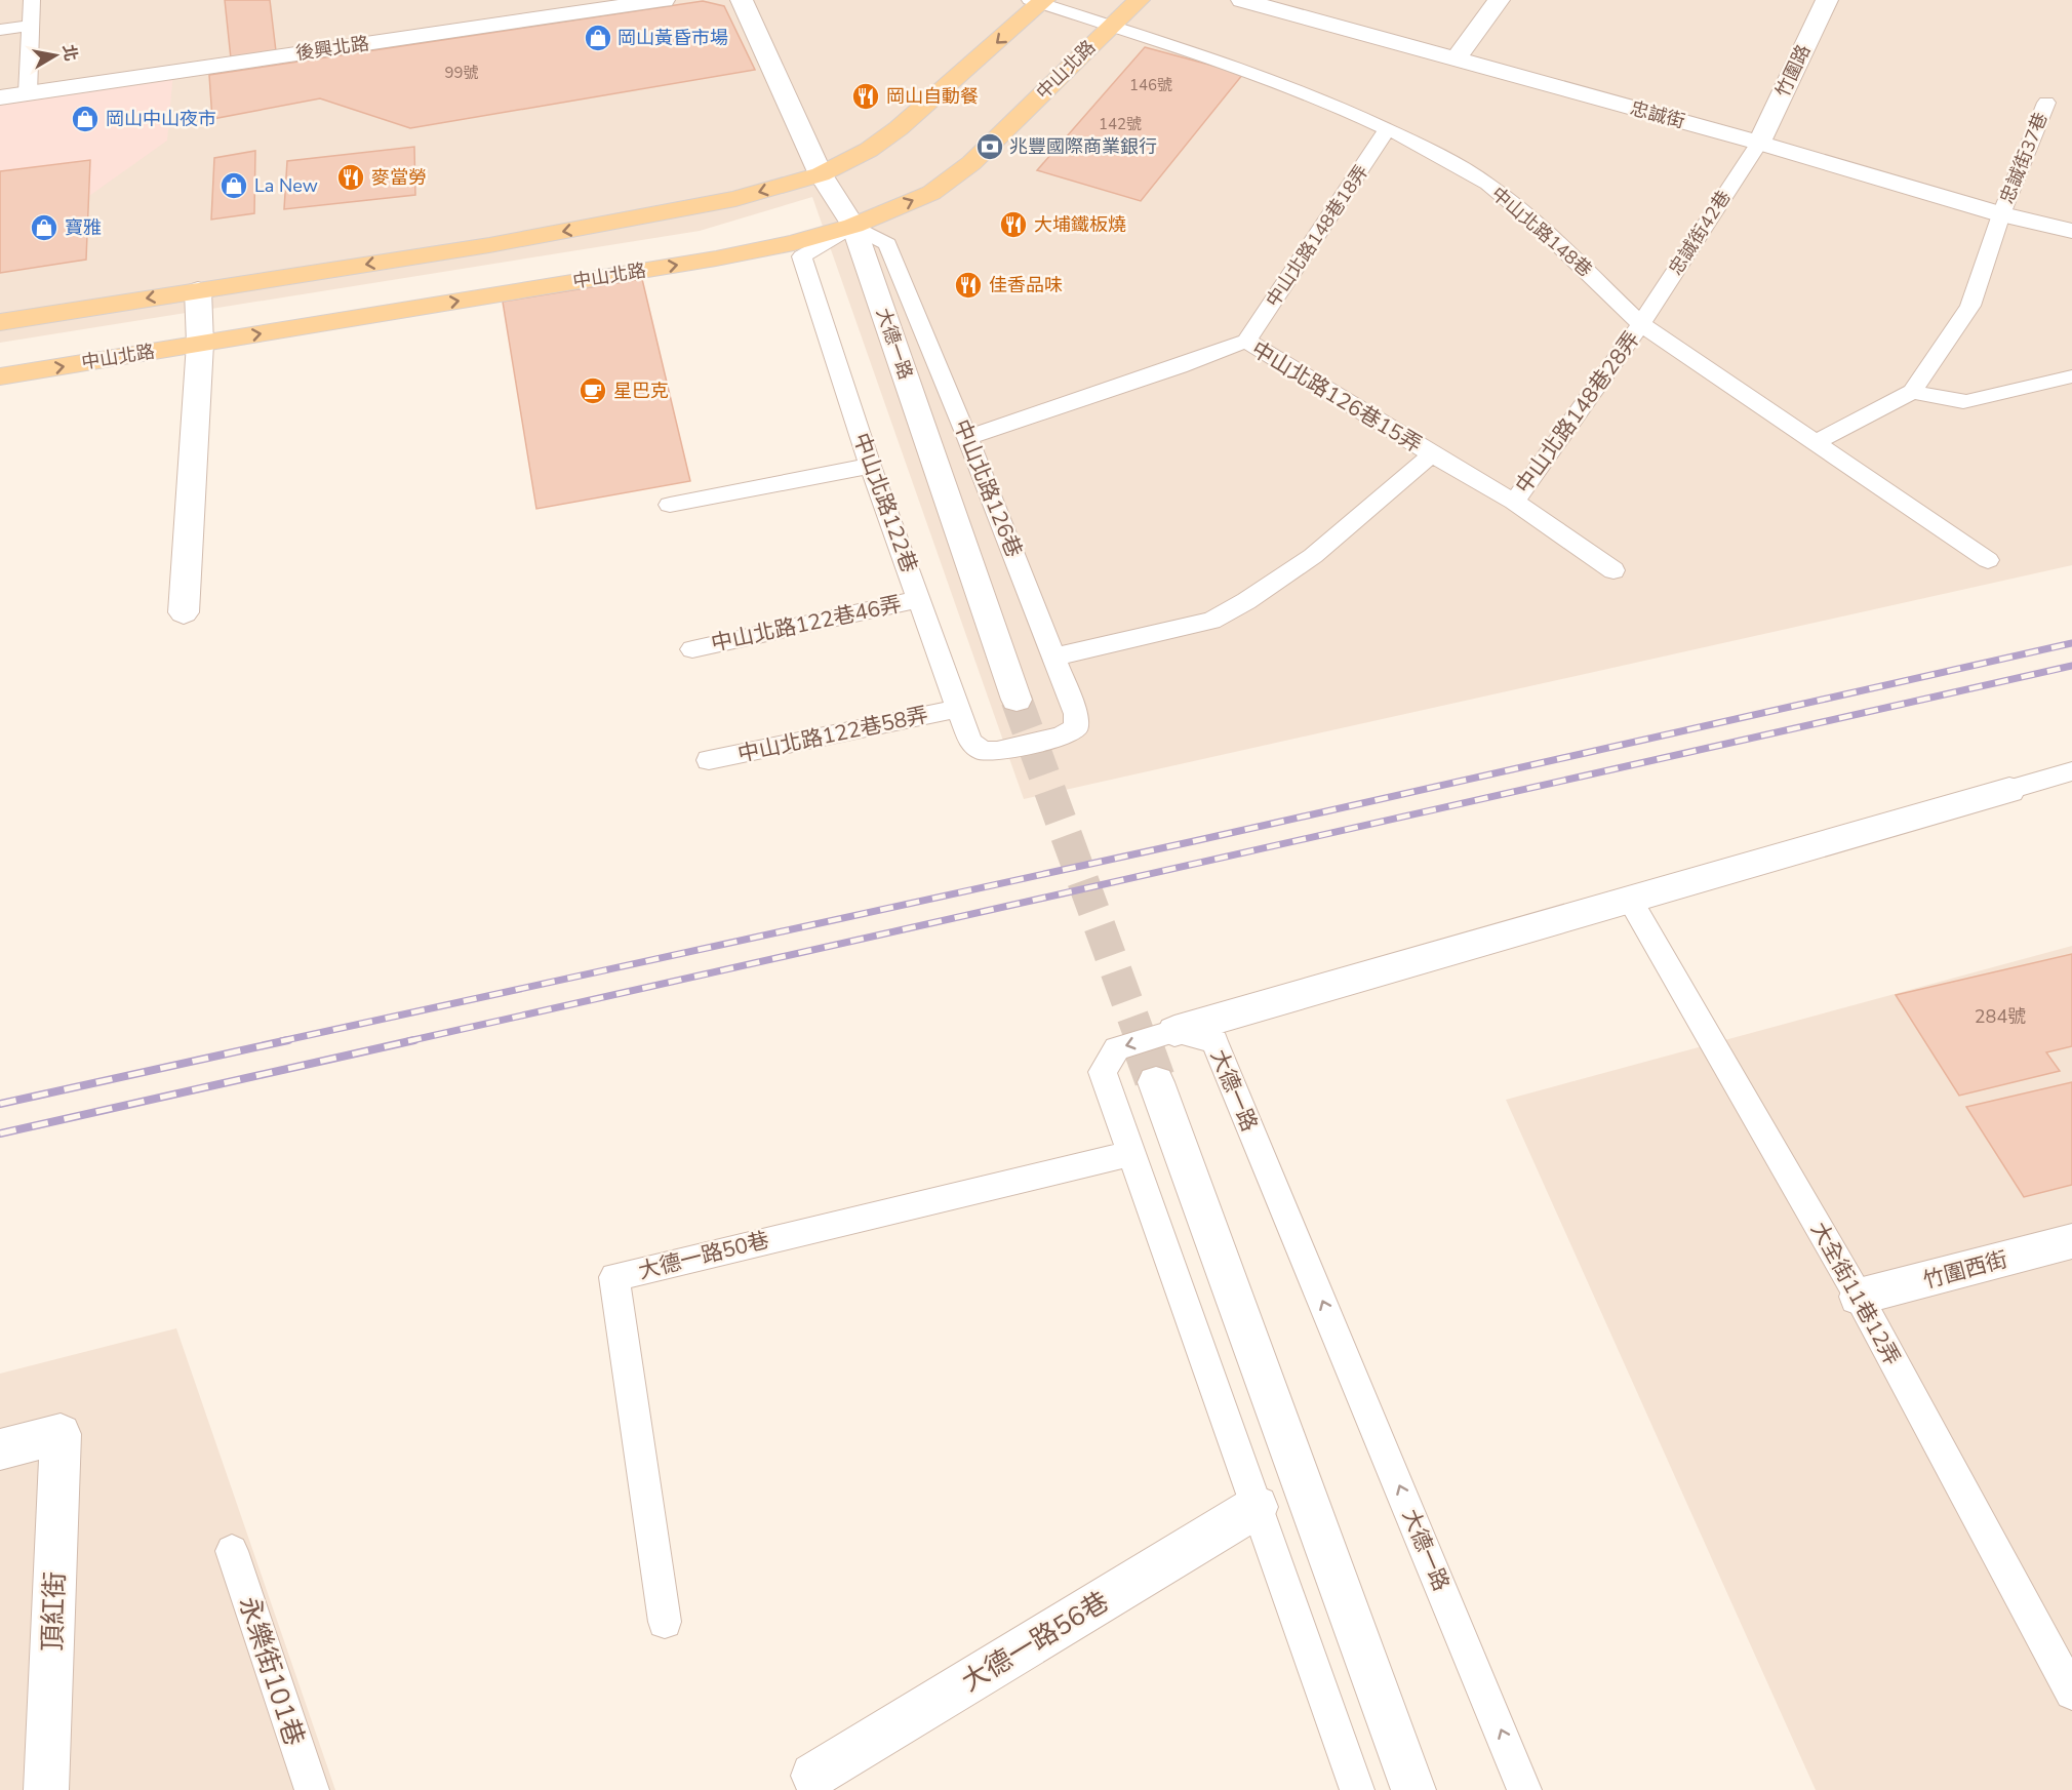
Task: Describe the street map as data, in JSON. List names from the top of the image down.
{
  "streets": {
    "main road": ["中山北路"],
    "street": [
      "後興北路",
      "竹圍路",
      "忠誠街",
      "大德一路",
      "竹圍西街",
      "頂紅街",
      "大德一路56巷"
    ],
    "lane": [
      "忠誠街37巷",
      "中山北路148巷",
      "忠誠街42巷",
      "中山北路148巷18弄",
      "中山北路126巷15弄",
      "中山北路148巷28弄",
      "中山北路126巷",
      "中山北路122巷",
      "中山北路122巷46弄",
      "中山北路122巷58弄",
      "大德一路50巷",
      "大全街11巷12弄",
      "永樂街101巷"
    ]
  },
  "crossings": [
    ["中山北路", "中山北路148巷"],
    ["中山北路", "大德一路"],
    ["中山北路", "中山北路126巷"],
    ["中山北路", "中山北路122巷"],
    ["竹圍路", "忠誠街"],
    ["竹圍路", "忠誠街42巷"],
    ["忠誠街", "忠誠街37巷"],
    ["忠誠街", "忠誠街42巷"],
    ["中山北路148巷", "忠誠街42巷"],
    ["中山北路148巷", "中山北路148巷18弄"],
    ["中山北路148巷", "中山北路148巷28弄"],
    ["忠誠街42巷", "中山北路148巷28弄"],
    ["中山北路148巷18弄", "中山北路126巷15弄"],
    ["大德一路", "中山北路126巷"],
    ["大德一路", "中山北路122巷"],
    ["中山北路126巷15弄", "中山北路148巷28弄"],
    ["中山北路126巷15弄", "中山北路126巷"],
    ["中山北路126巷", "中山北路122巷"],
    ["中山北路122巷", "中山北路122巷46弄"],
    ["中山北路122巷", "中山北路122巷58弄"],
    ["竹圍西街", "大全街11巷12弄"]
  ],
  "places": {
    "shop": [
      "岡山黃昏市場",
      "岡山中山夜市",
      "La New",
      "寶雅"
    ],
    "restaurant": [
      "岡山自動餐",
      "麥當勞",
      "大埔鐵板燒",
      "佳香品味"
    ],
    "bank": ["兆豐國際商業銀行"],
    "cafe": ["星巴克"]
  },
  "house_numbers": [
    "99號",
    "146號",
    "142號",
    "284號"
  ],
  "north": "right"
}
